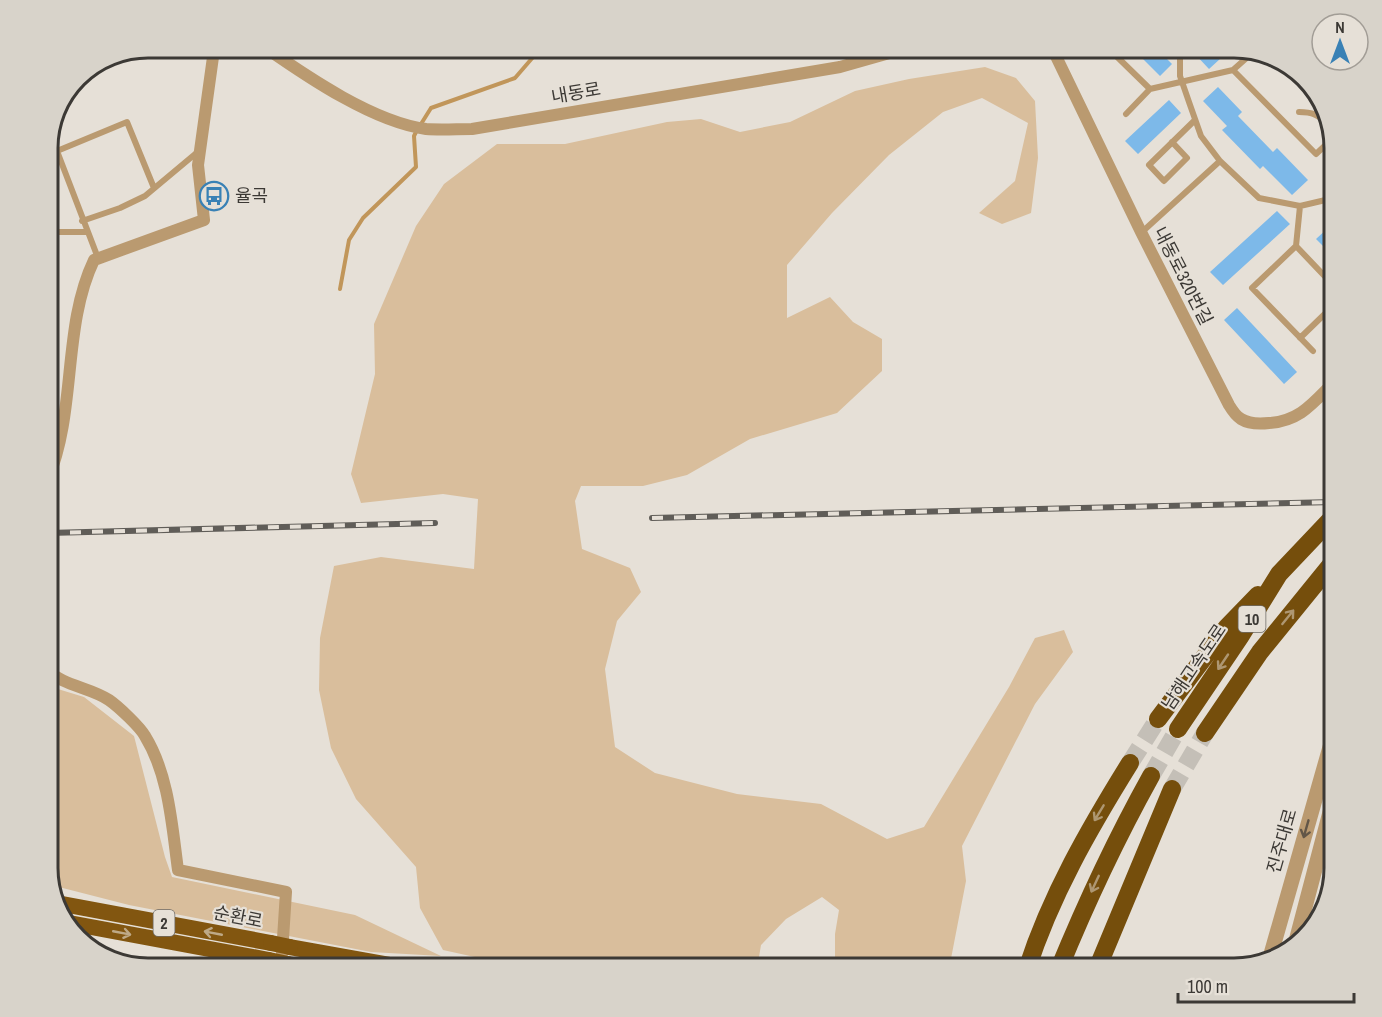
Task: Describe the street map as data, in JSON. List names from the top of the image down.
{
  "streets": {
    "highway": [
      "10",
      "남해고속도로",
      "순환로",
      "2"
    ],
    "street": ["내동로", "내동로320번길", "진주대로"]
  },
  "places": {
    "bus stop": ["율곡"]
  },
  "scale_bar": "100 m",
  "north": "top"
}
